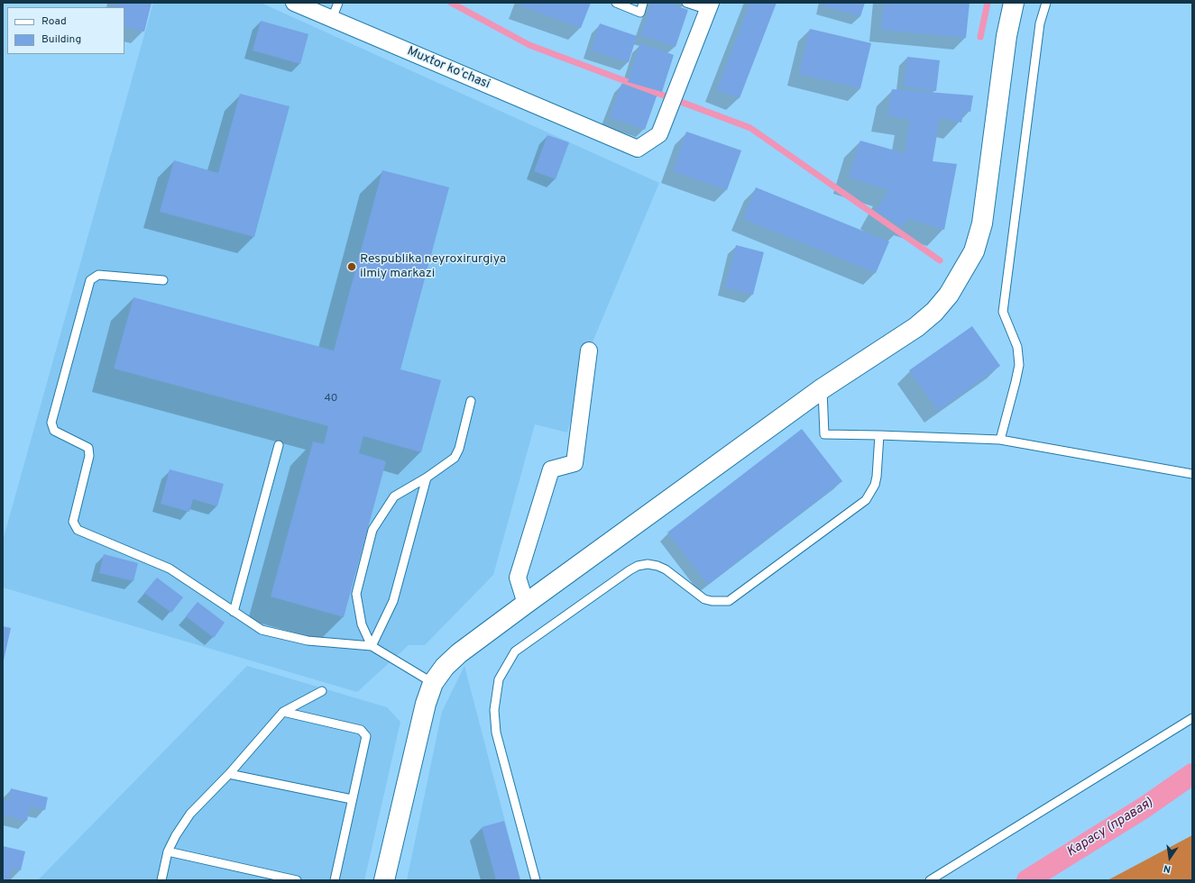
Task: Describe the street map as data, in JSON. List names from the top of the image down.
{
  "streets": {
    "street": ["Muxtor koʻchasi"]
  },
  "water": ["Карасу (правая)"],
  "places": ["Respublika neyroxirurgiya ilmiy markazi"],
  "house_numbers": ["40"],
  "legend": ["Road", "Building"],
  "north": "bottom"
}
